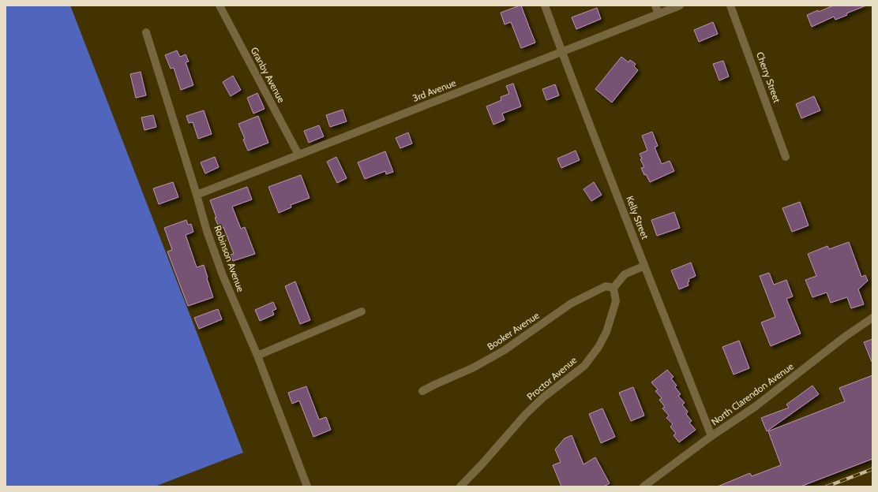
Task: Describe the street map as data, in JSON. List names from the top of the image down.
{
  "streets": {
    "street": [
      "Granby Avenue",
      "Cherry Street",
      "3rd Avenue",
      "Kelly Street",
      "Robinson Avenue",
      "Booker Avenue",
      "Proctor Avenue",
      "North Clarendon Avenue"
    ]
  },
  "crossings": [
    ["Granby Avenue", "3rd Avenue"],
    ["3rd Avenue", "Kelly Street"],
    ["3rd Avenue", "Robinson Avenue"],
    ["Kelly Street", "North Clarendon Avenue"],
    ["Booker Avenue", "Proctor Avenue"]
  ]
}
